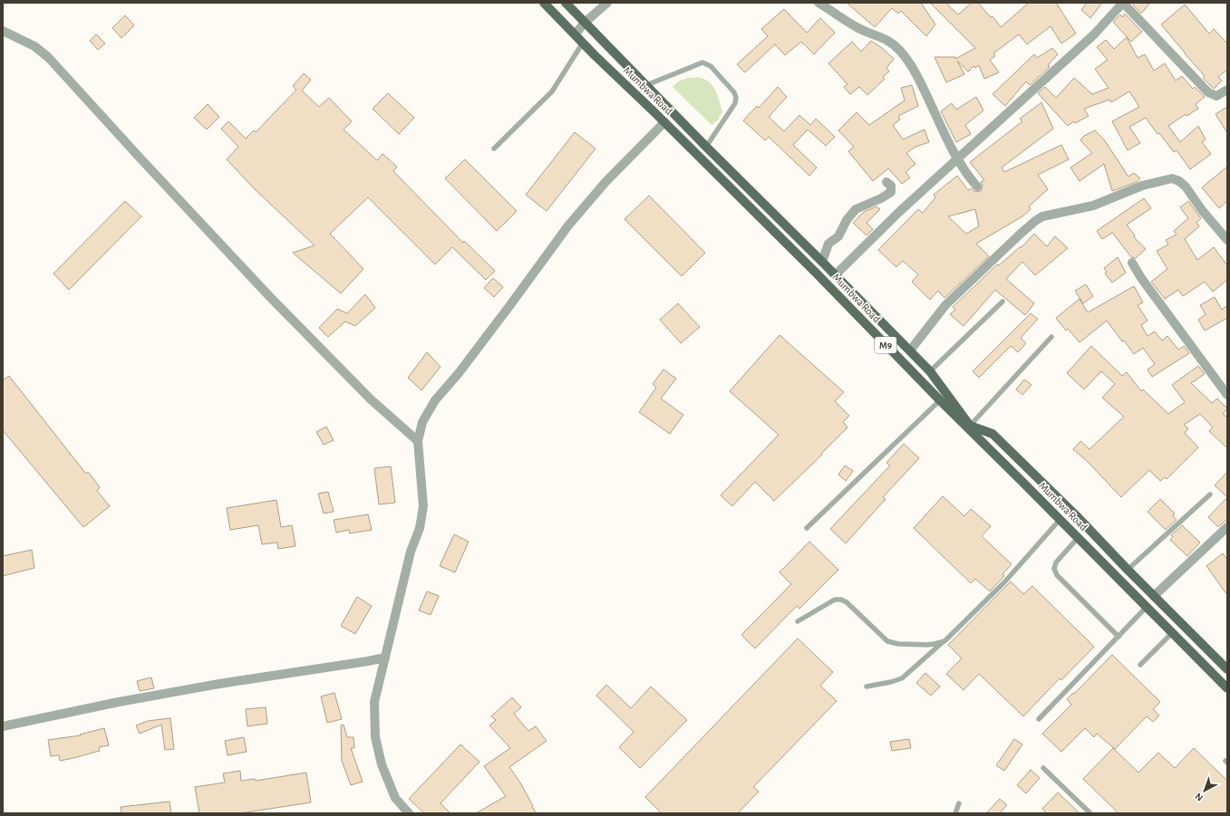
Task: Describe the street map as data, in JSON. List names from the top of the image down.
{
  "streets": {
    "main road": ["Mumbwa Road", "M9"]
  },
  "north": "bottom left"
}
